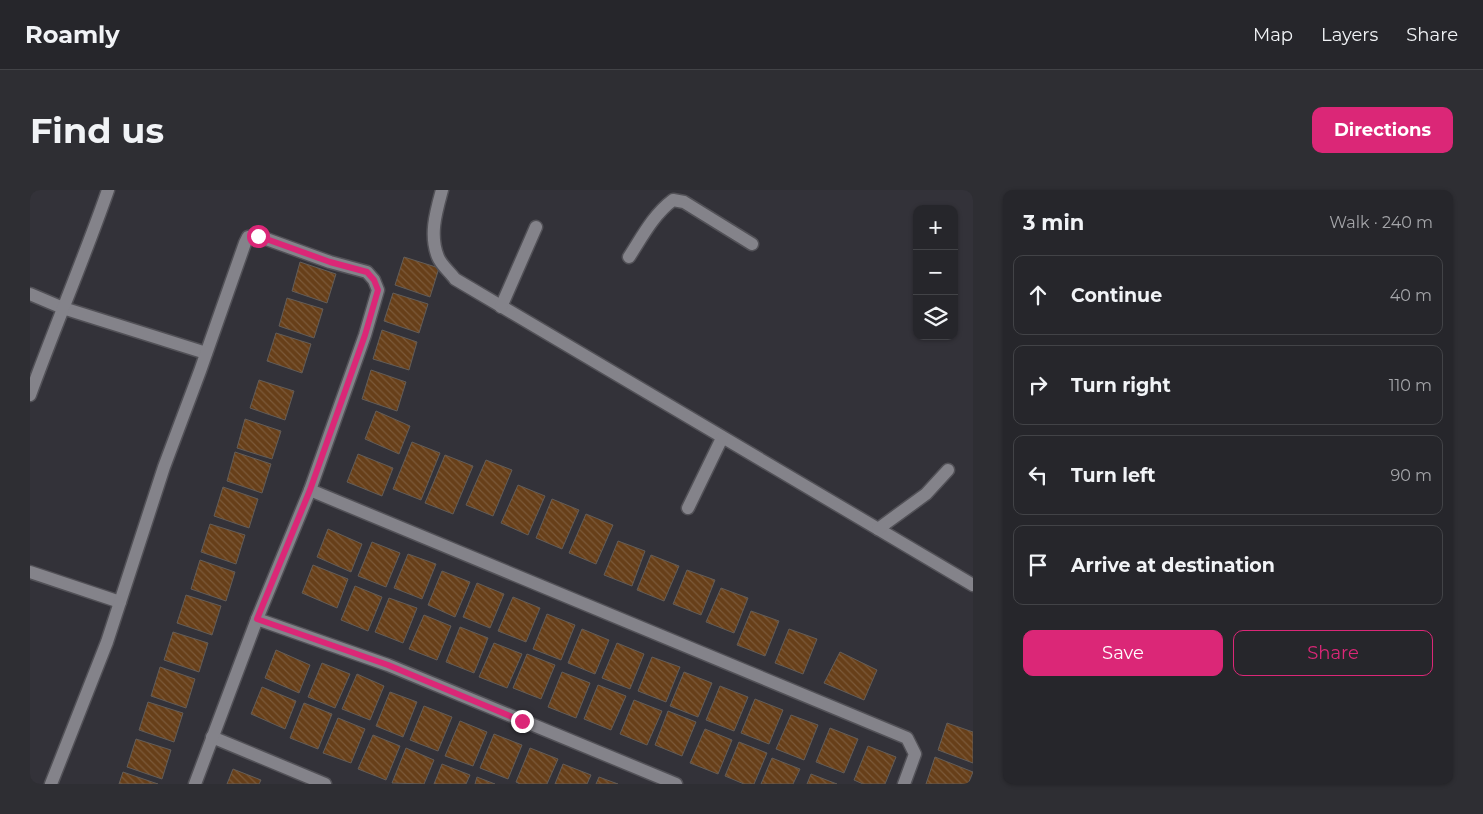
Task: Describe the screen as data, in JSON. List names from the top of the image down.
{
  "page": {
    "header": "Roamly",
    "nav": ["Map", "Layers", "Share"],
    "buttons": [
      "Directions",
      ["Save", "Share"]
    ],
    "title": "Find us",
    "heading": ["3 min", "Walk · 240 m"],
    "map_buttons": ["+", "−"],
    "list": [
      ["Continue", "40 m"],
      ["Turn right", "110 m"],
      ["Turn left", "90 m"],
      "Arrive at destination"
    ]
  }
}
